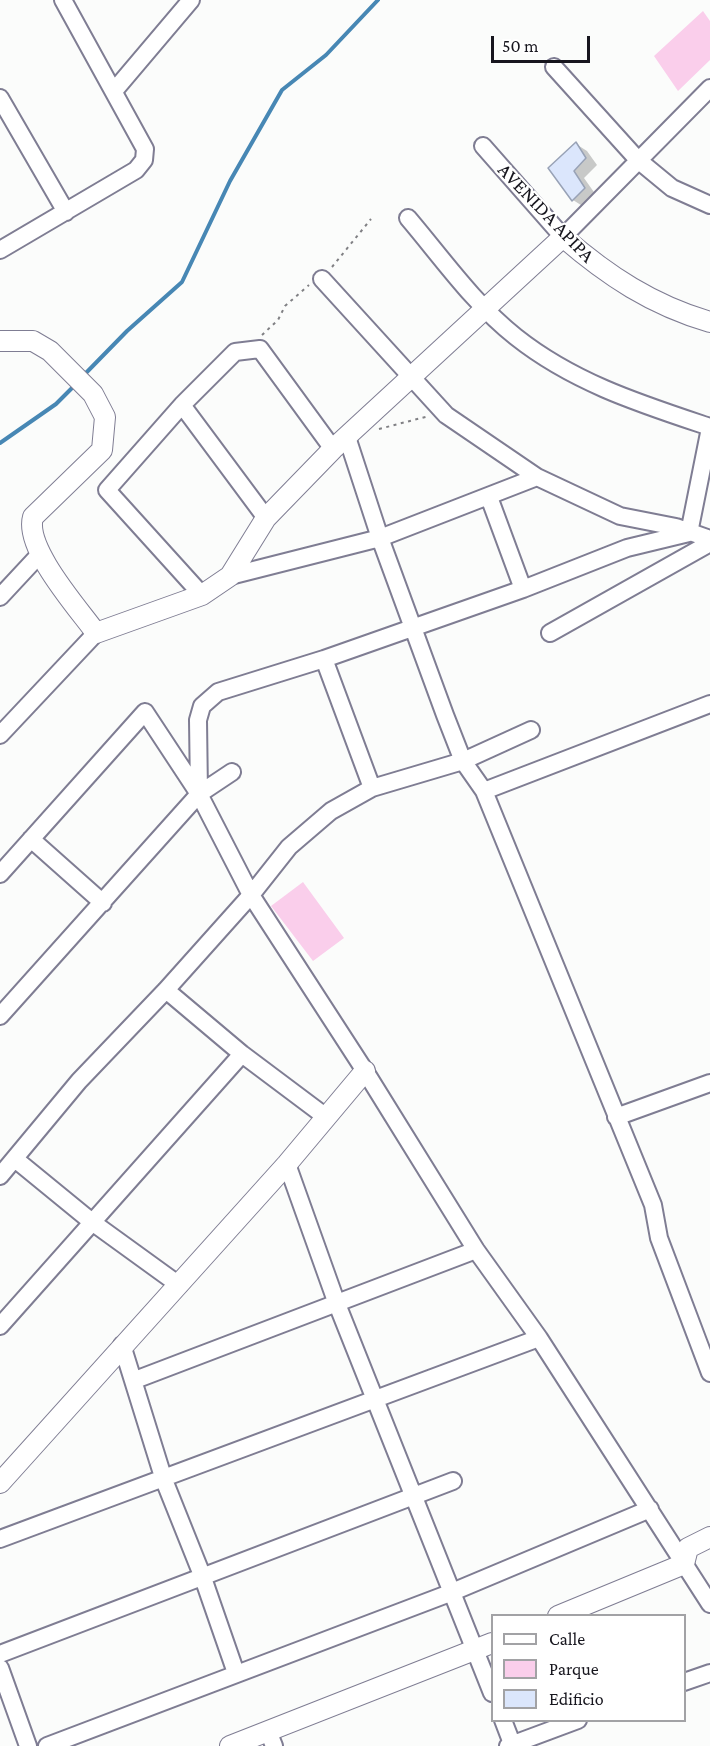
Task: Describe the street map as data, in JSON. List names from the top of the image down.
{
  "streets": {
    "street": ["AVENIDA APIPA"]
  },
  "legend": ["Calle", "Parque", "Edificio"],
  "scale_bar": "50 m"
}
